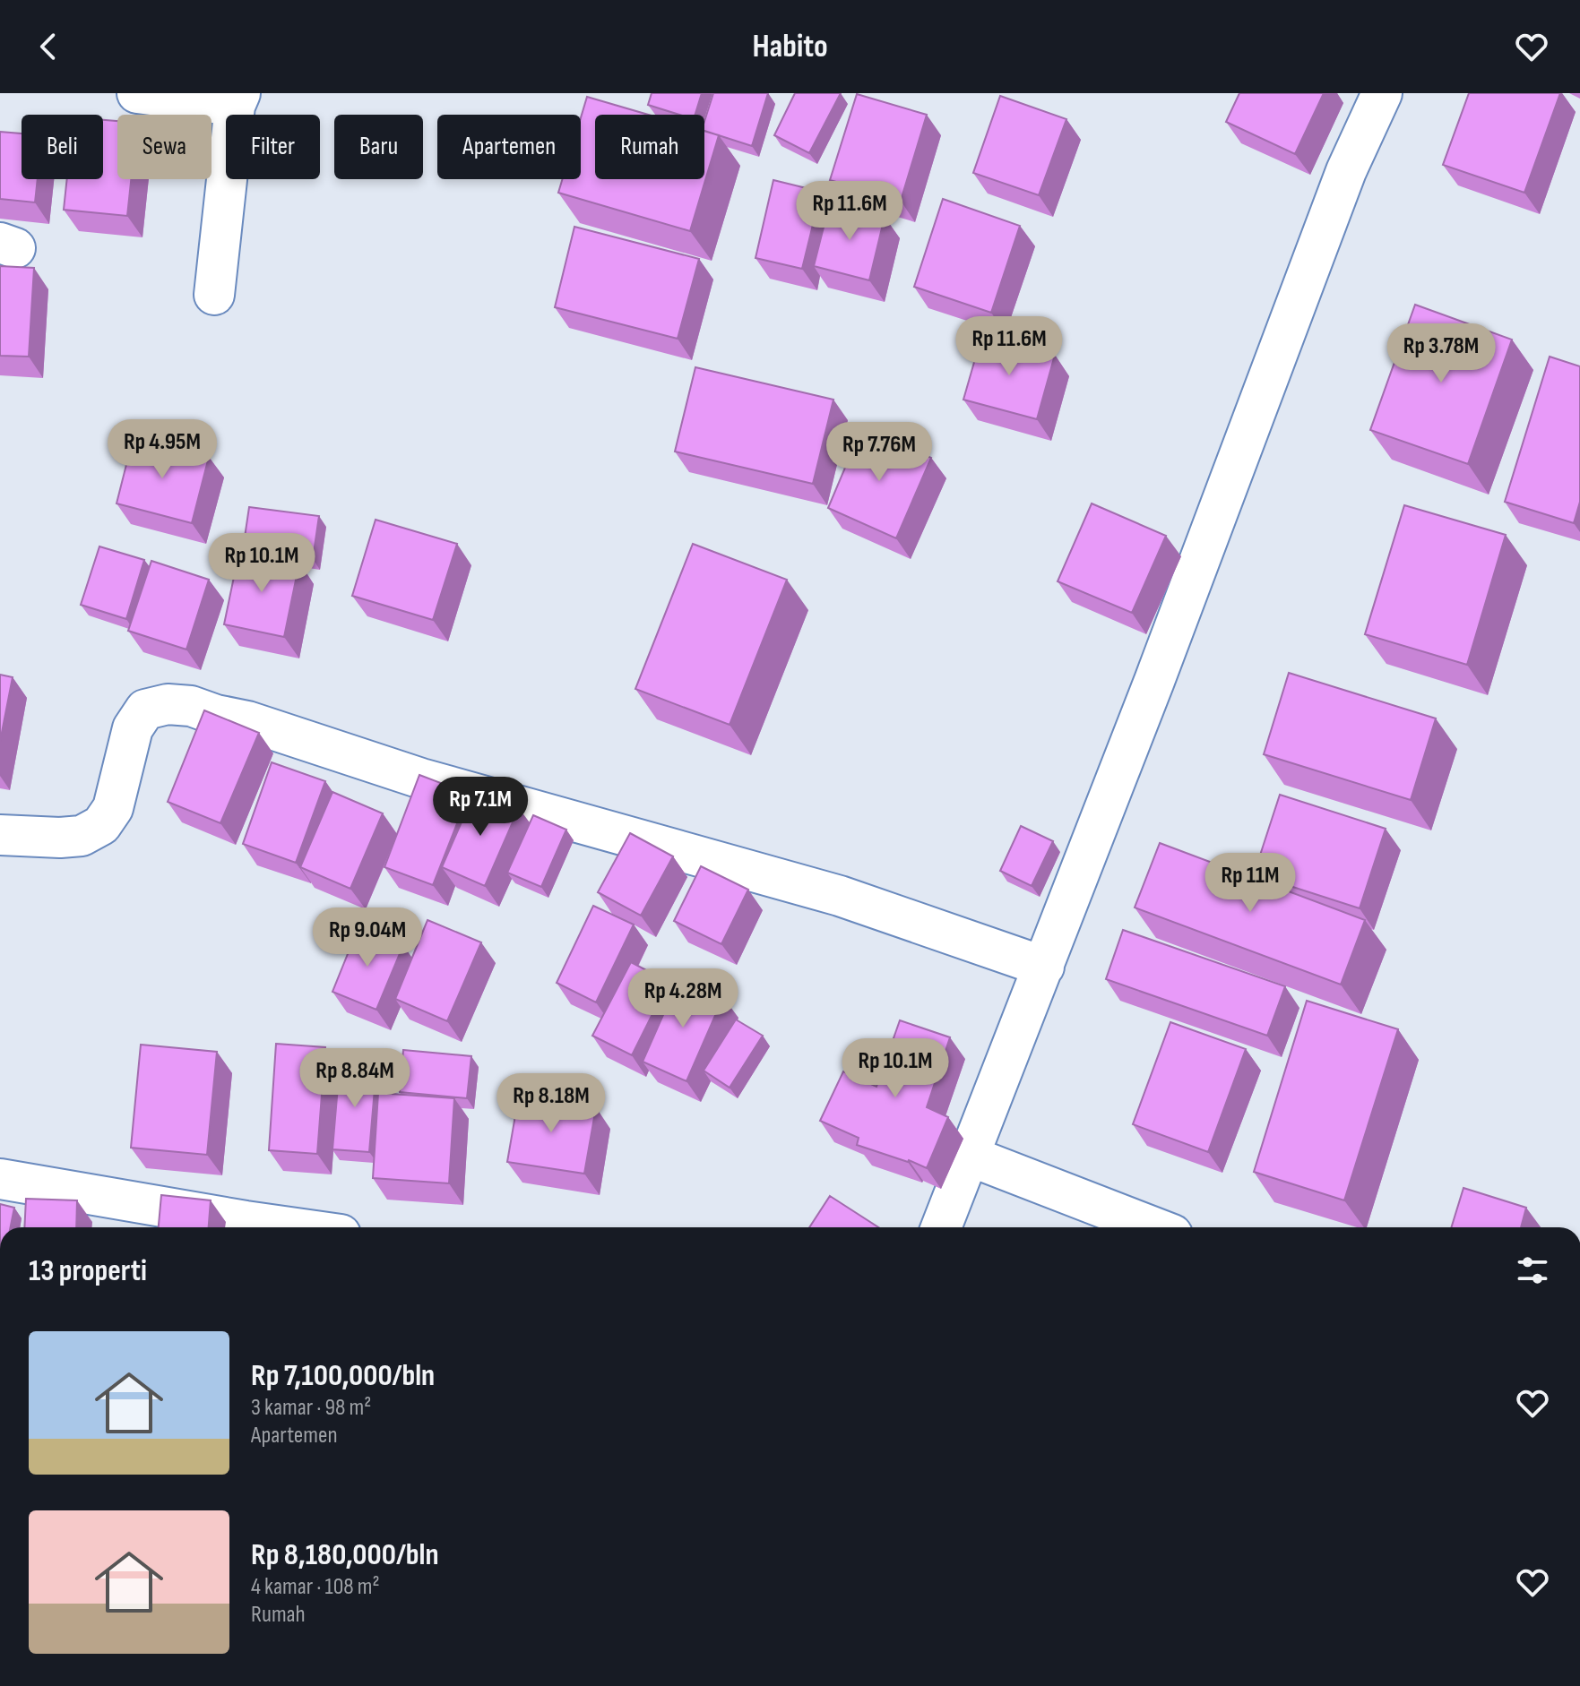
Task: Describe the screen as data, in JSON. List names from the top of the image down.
{
  "page": {
    "header": "Habito",
    "chip": [
      "Beli",
      "Sewa",
      "Filter",
      "Baru",
      "Apartemen",
      "Rumah"
    ],
    "price": [
      "Rp 11.6M",
      "Rp 11.6M",
      "Rp 3.78M",
      "Rp 4.95M",
      "Rp 7.76M",
      "Rp 10.1M",
      "Rp 7.1M",
      "Rp 11M",
      "Rp 9.04M",
      "Rp 4.28M",
      "Rp 10.1M",
      "Rp 8.84M",
      "Rp 8.18M"
    ],
    "heading": "13 properti",
    "list": [
      {
        "name": "Rp 7,100,000/bln",
        "note": "3 kamar · 98 m² · Apartemen"
      },
      {
        "name": "Rp 8,180,000/bln",
        "note": "4 kamar · 108 m² · Rumah"
      }
    ]
  }
}
